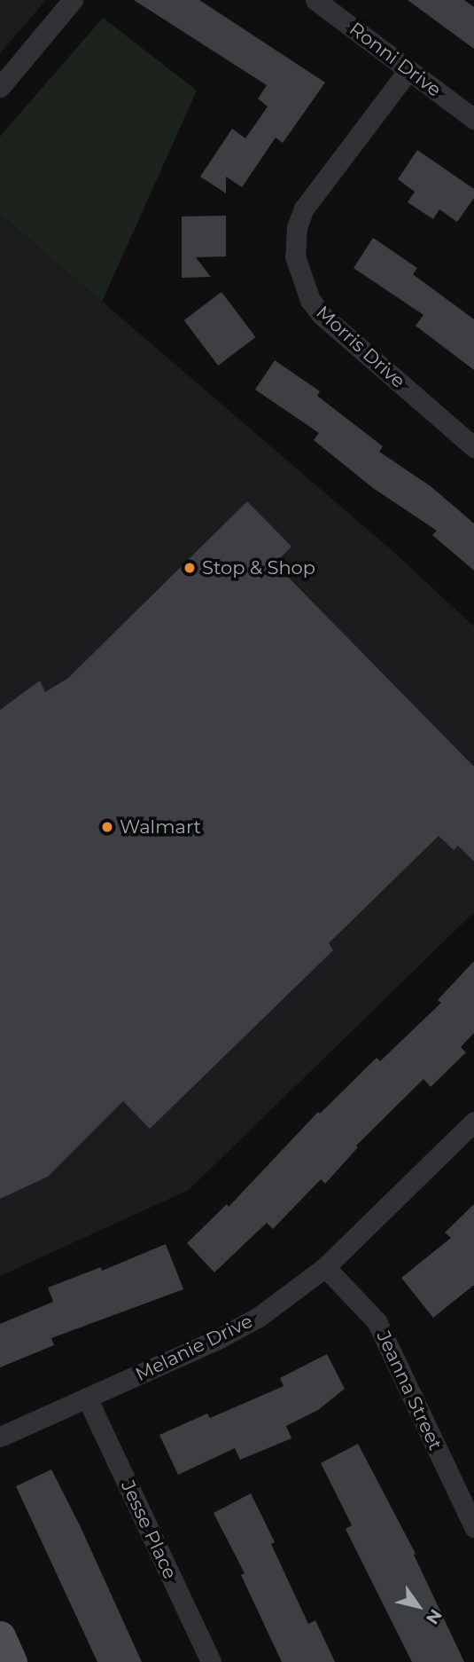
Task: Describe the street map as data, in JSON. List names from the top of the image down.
{
  "streets": {
    "street": [
      "Ronni Drive",
      "Morris Drive",
      "Melanie Drive",
      "Jeanna Street",
      "Jesse Place"
    ]
  },
  "crossings": [
    ["Ronni Drive", "Morris Drive"],
    ["Melanie Drive", "Jeanna Street"],
    ["Melanie Drive", "Jesse Place"]
  ],
  "places": ["Stop & Shop", "Walmart"],
  "north": "bottom right"
}
